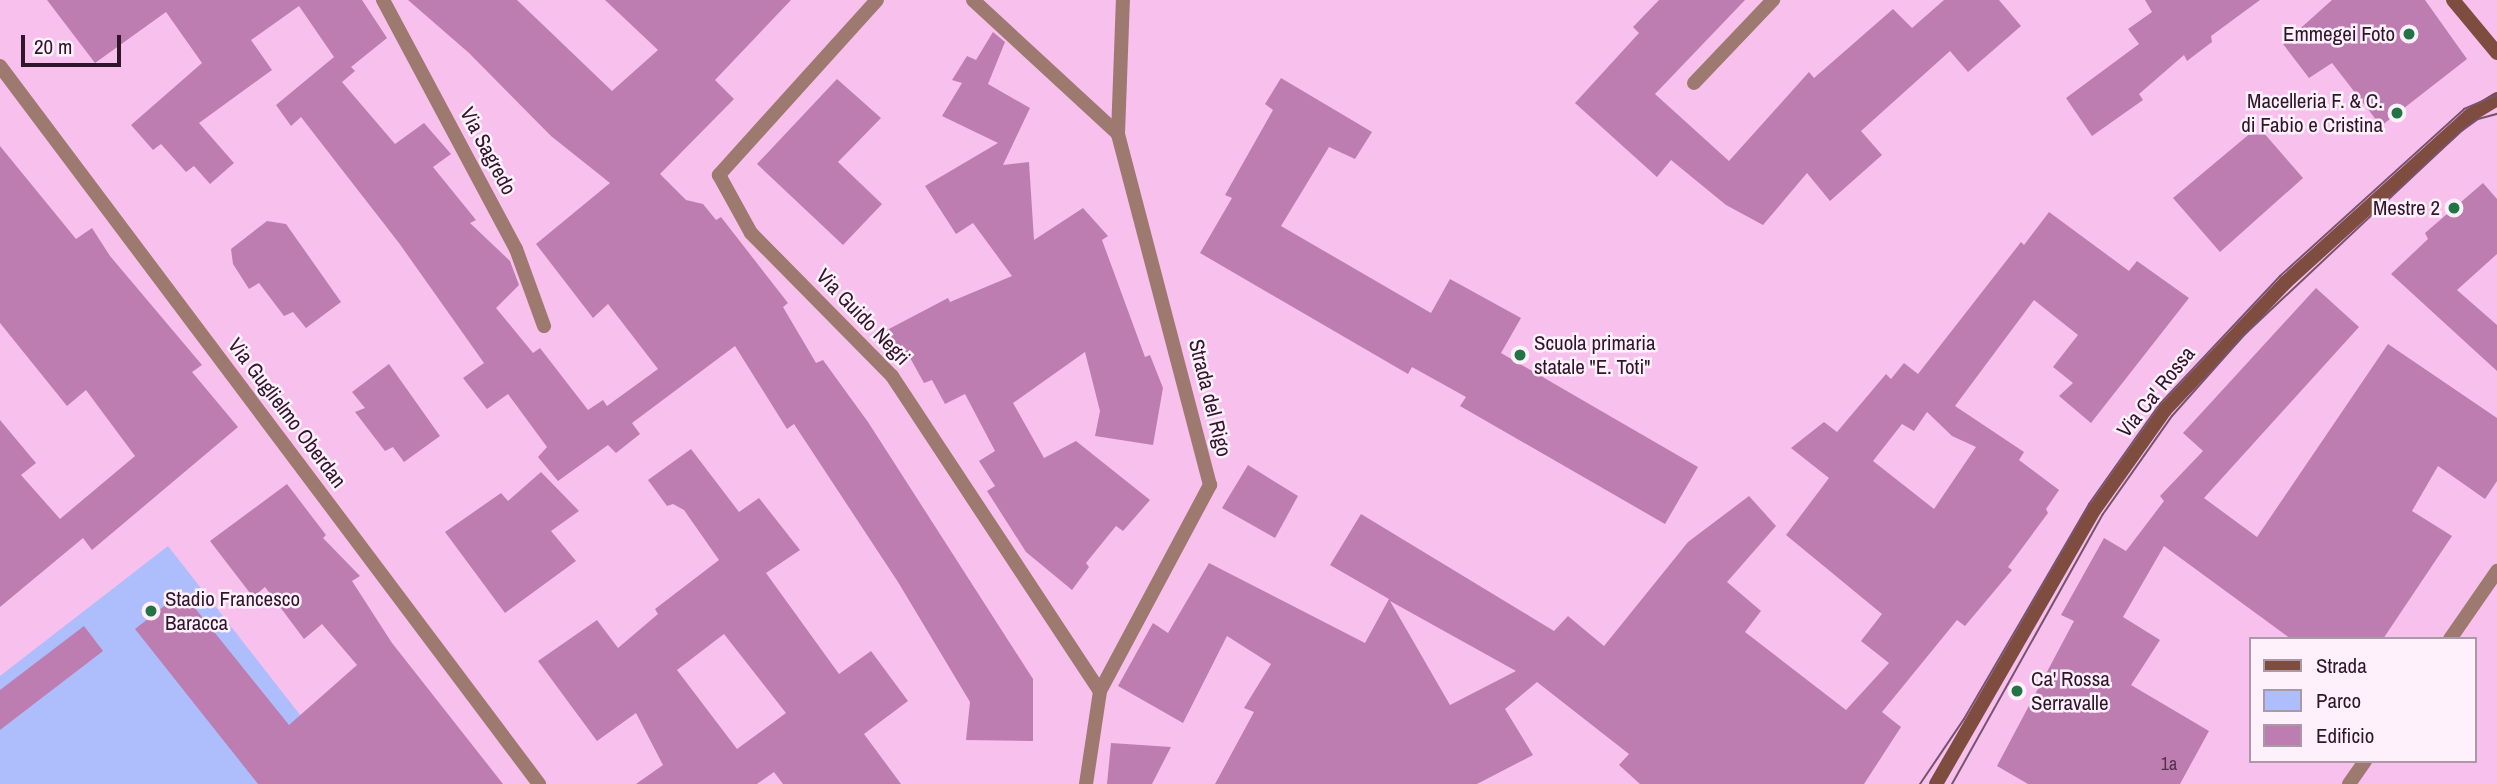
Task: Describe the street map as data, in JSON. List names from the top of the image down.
{
  "streets": {
    "street": [
      "Via Sagredo",
      "Via Guido Negri",
      "Via Ca' Rossa",
      "Strada del Rigo",
      "Via Guglielmo Oberdan"
    ]
  },
  "crossings": [
    ["Via Guido Negri", "Strada del Rigo"]
  ],
  "places": [
    "Emmegei Foto",
    "Macelleria F. & C. di Fabio e Cristina",
    "Mestre 2",
    "Scuola primaria statale \"E. Toti\"",
    "Stadio Francesco Baracca",
    "Ca' Rossa Serravalle"
  ],
  "house_numbers": ["1a"],
  "legend": ["Strada", "Parco", "Edificio"],
  "scale_bar": "20 m"
}
